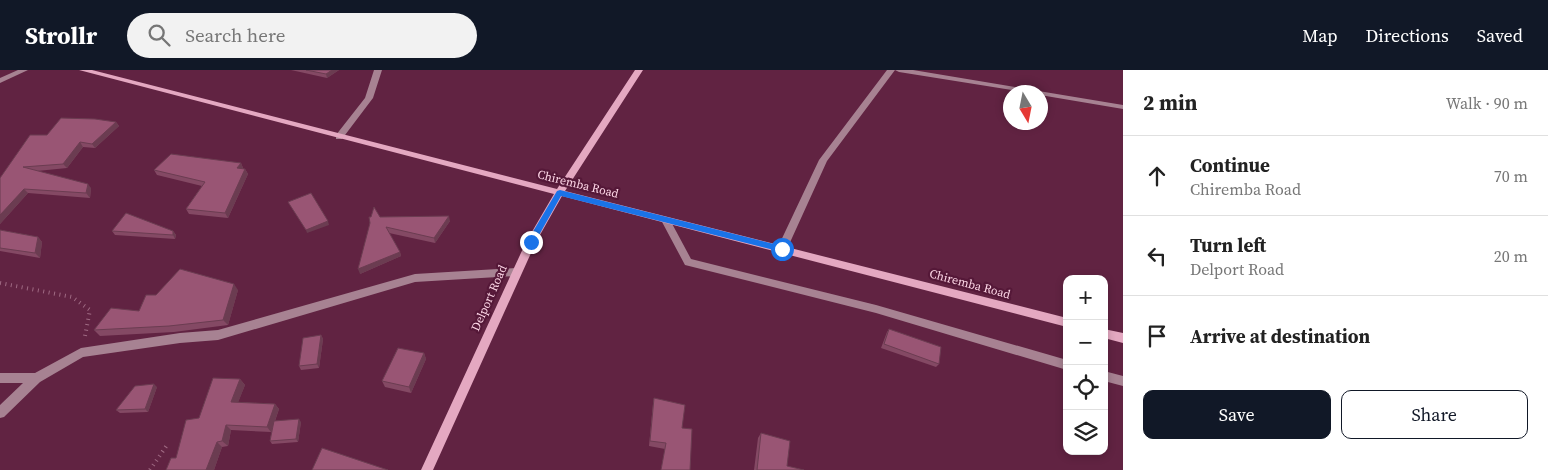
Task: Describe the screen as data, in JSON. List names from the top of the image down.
{
  "streets": {
    "main road": ["Chiremba Road", "Delport Road"]
  },
  "crossings": [
    ["Chiremba Road", "Delport Road"]
  ],
  "north": "bottom",
  "page": {
    "header": "Strollr",
    "search": "Search here",
    "nav": ["Map", "Directions", "Saved"],
    "heading": ["2 min", "Walk · 90 m"],
    "list": [
      ["Continue", "Chiremba Road", "70 m"],
      ["Turn left", "Delport Road", "20 m"],
      "Arrive at destination"
    ],
    "map_buttons": ["+", "−"],
    "buttons": ["Save", "Share"]
  }
}
